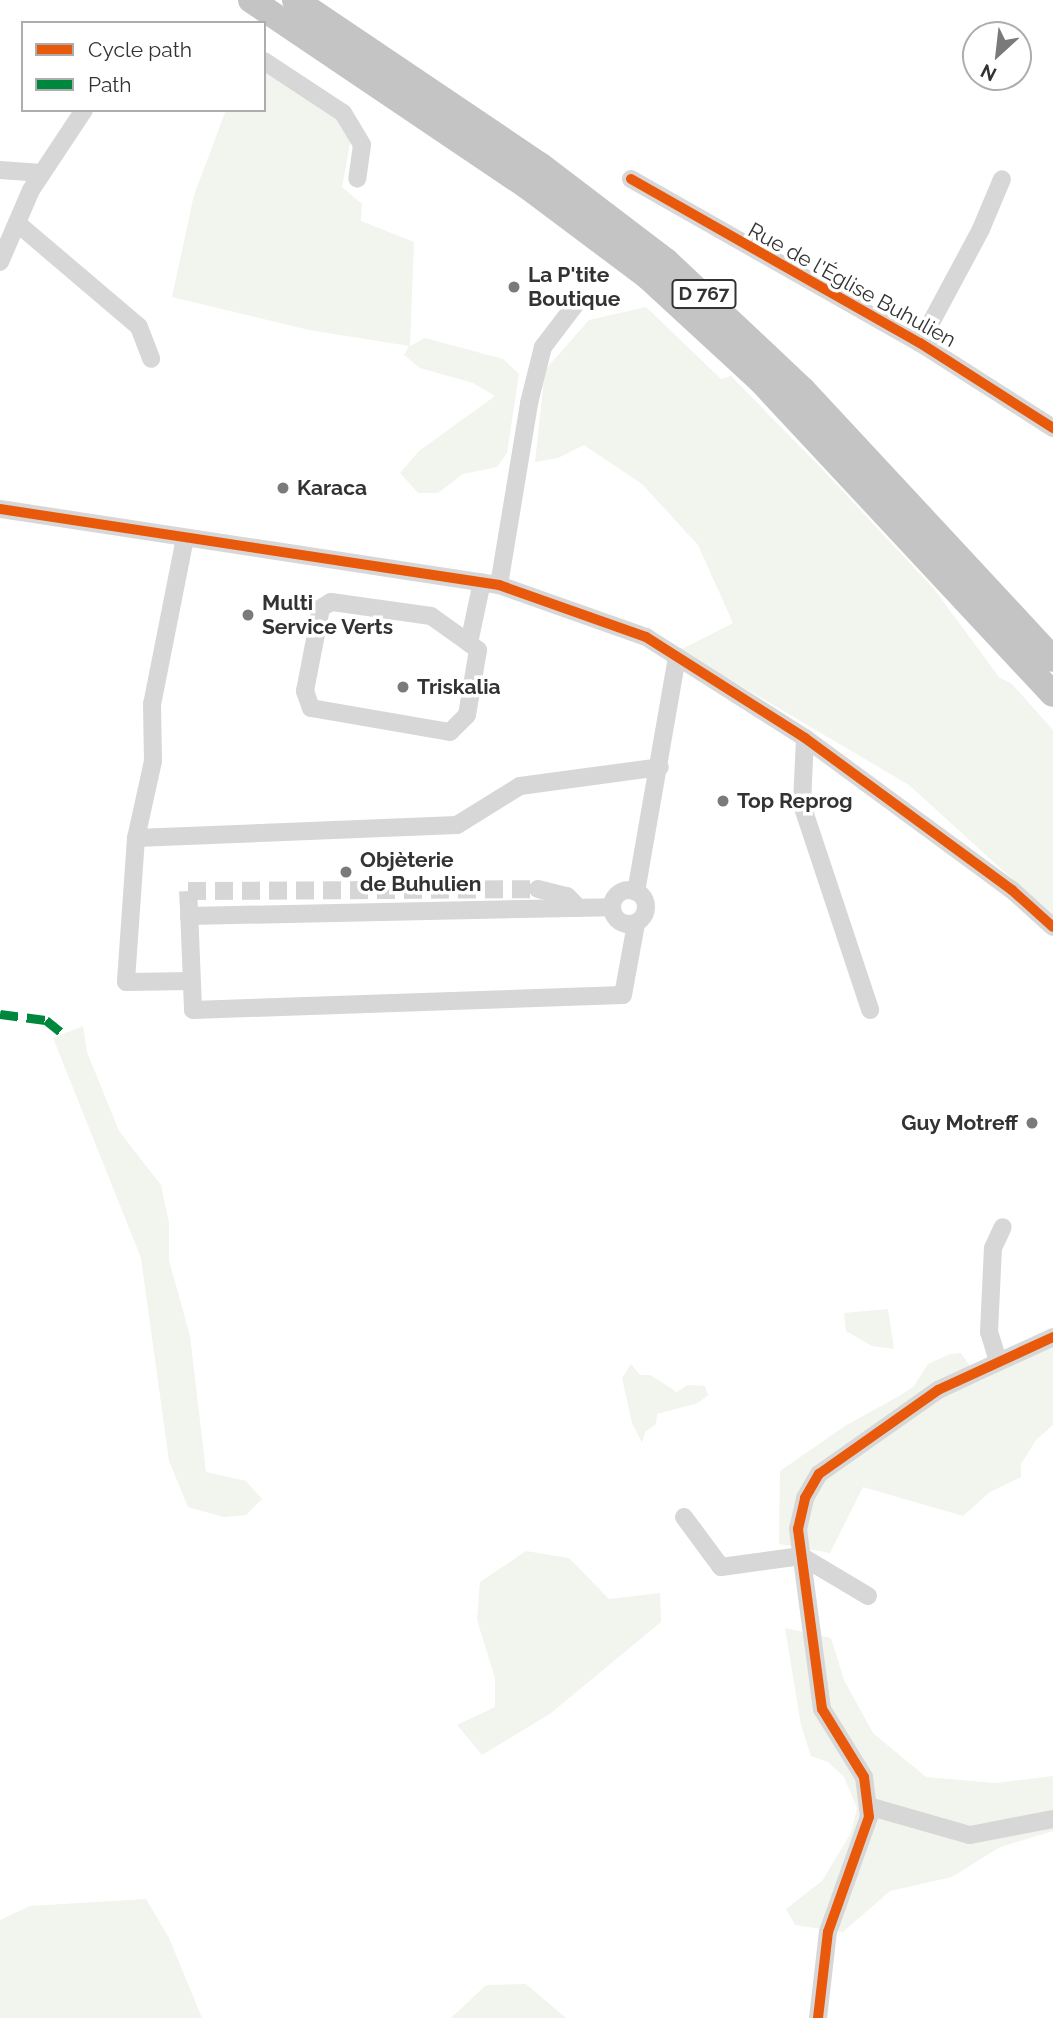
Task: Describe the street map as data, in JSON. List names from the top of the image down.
{
  "streets": {
    "highway": ["D 767"],
    "street": ["Rue de l'Église Buhulien"]
  },
  "places": [
    "La P'tite Boutique",
    "Karaca",
    "Multi Service Verts",
    "Triskalia",
    "Top Reprog",
    "Objèterie de Buhulien",
    "Guy Motreff"
  ],
  "legend": ["Cycle path", "Path"],
  "north": "bottom left"
}
